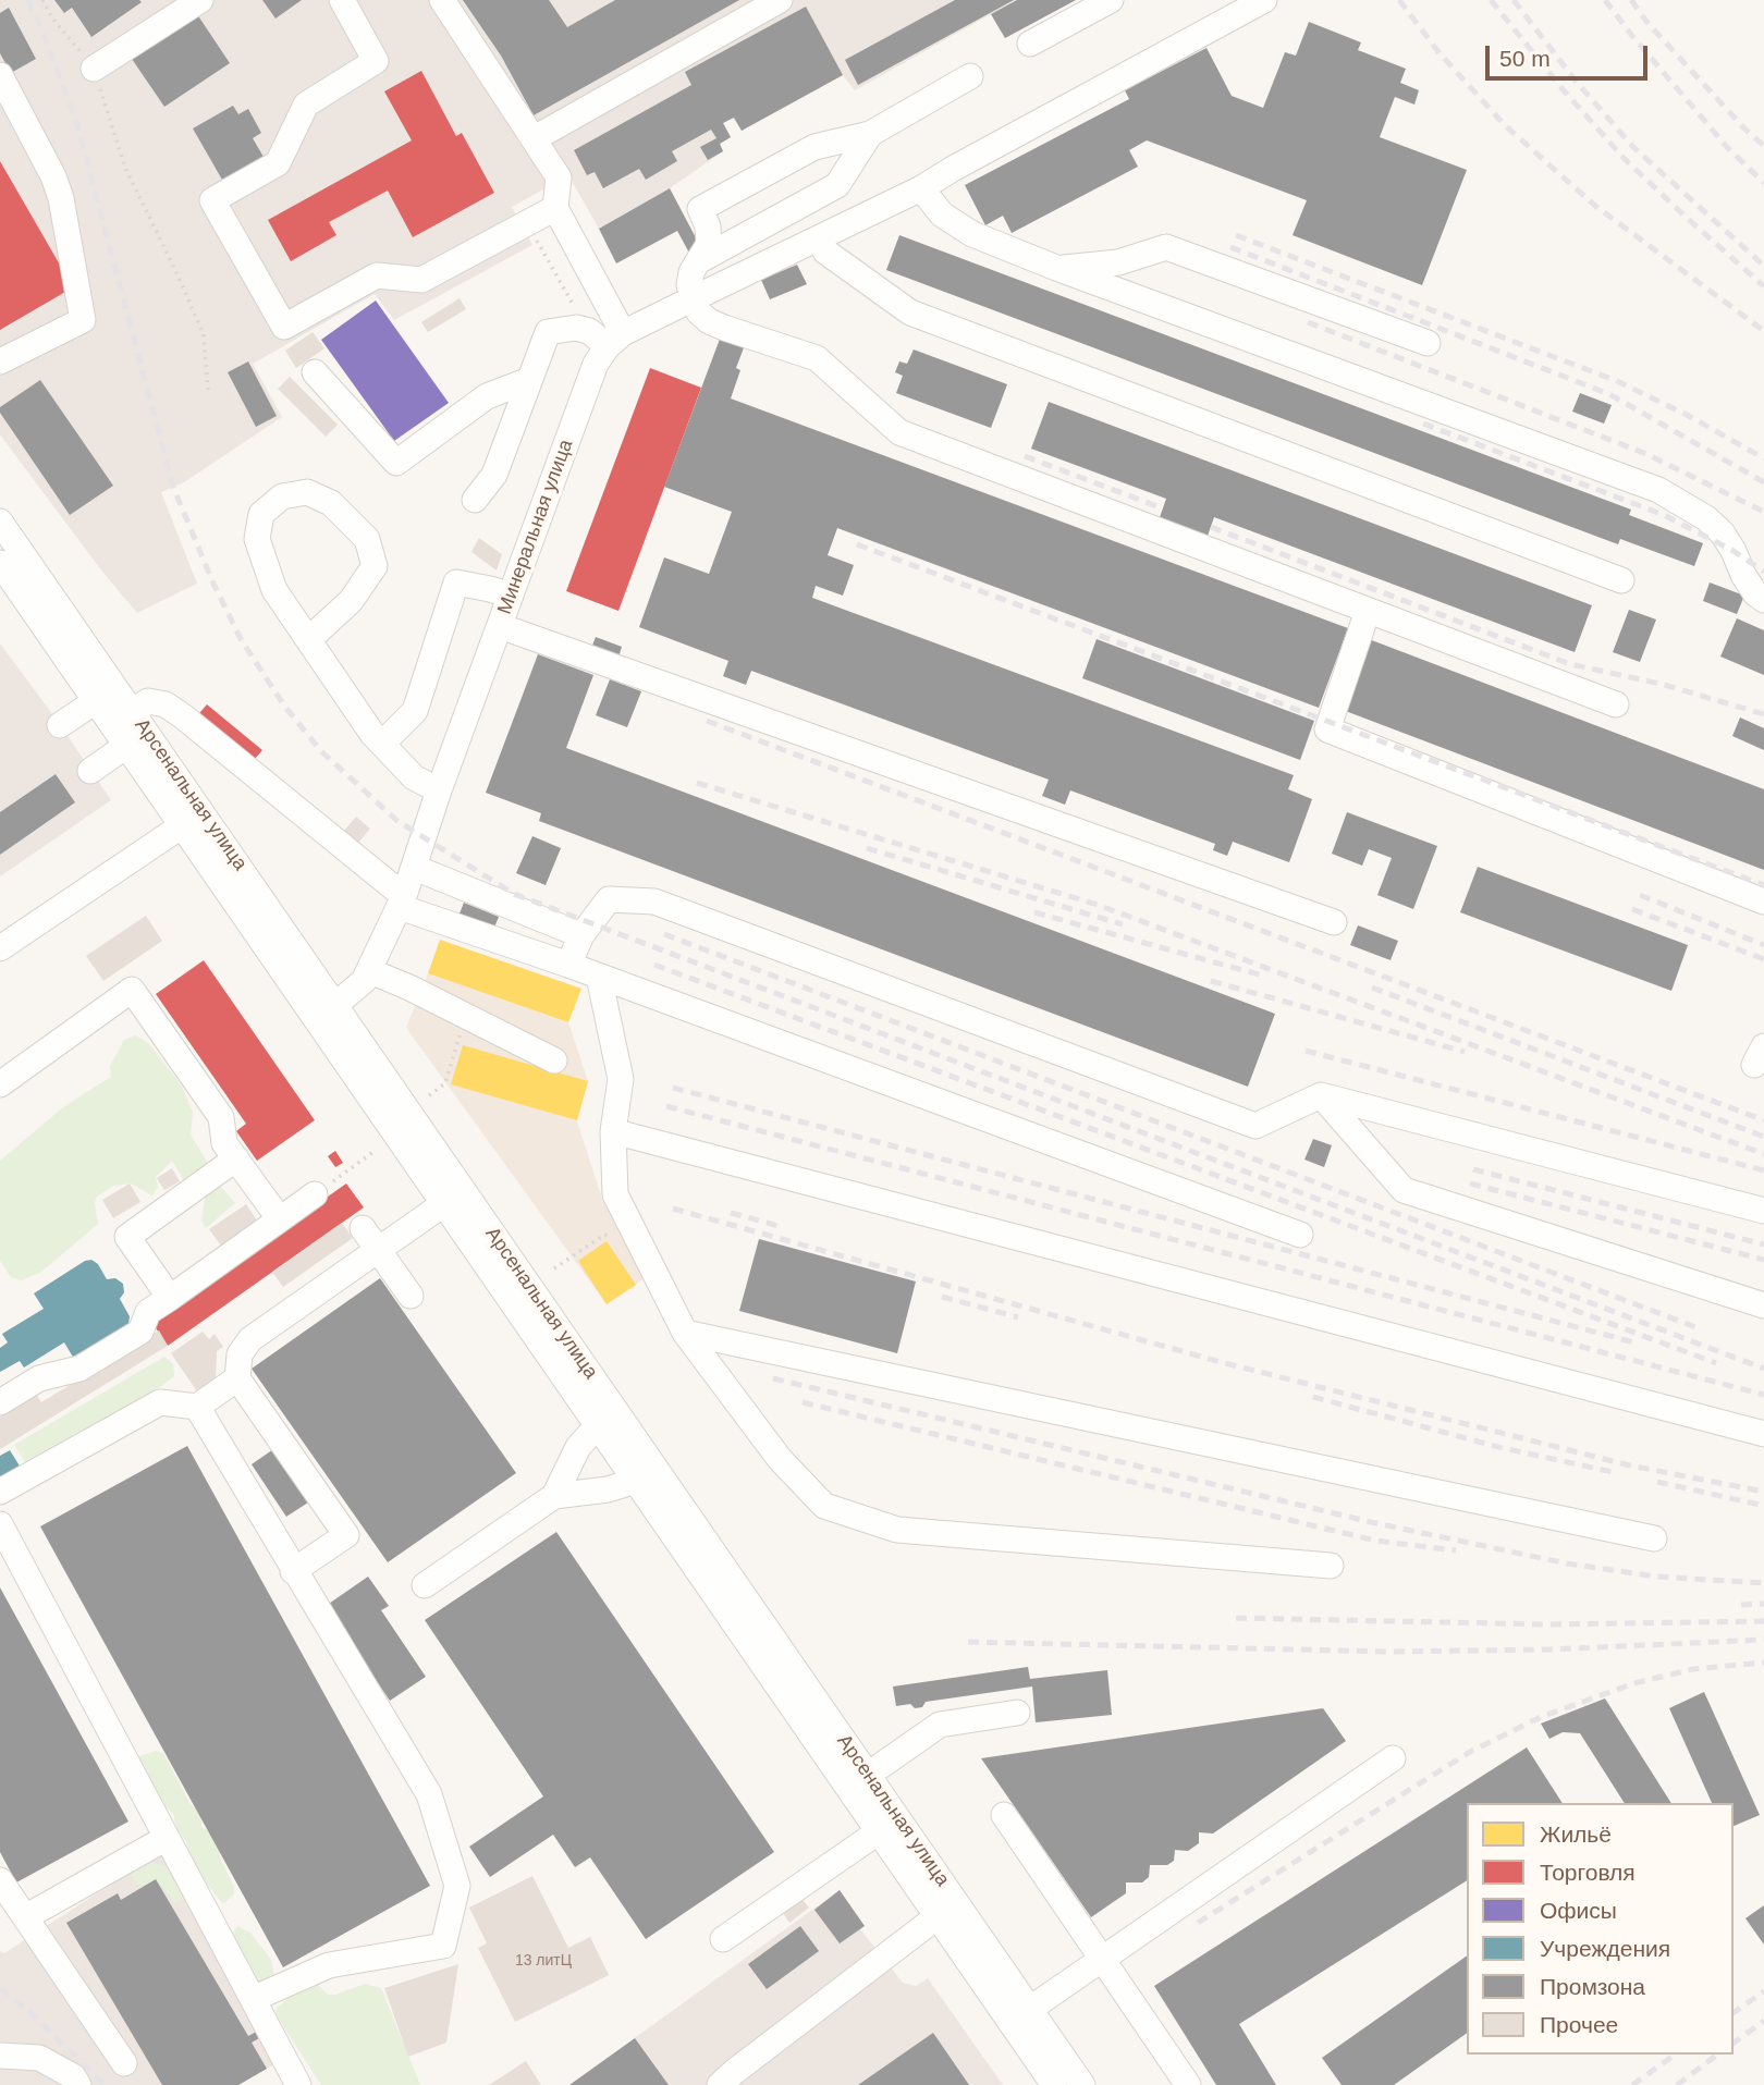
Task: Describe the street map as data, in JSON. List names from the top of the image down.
{
  "streets": {
    "street": ["Минеральная улица", "Арсенальная улица"]
  },
  "crossings": [
    ["Минеральная улица", "Арсенальная улица"]
  ],
  "house_numbers": ["13 литЦ"],
  "legend": [
    "Жильё",
    "Торговля",
    "Офисы",
    "Учреждения",
    "Промзона",
    "Прочее"
  ],
  "scale_bar": "50 m"
}
